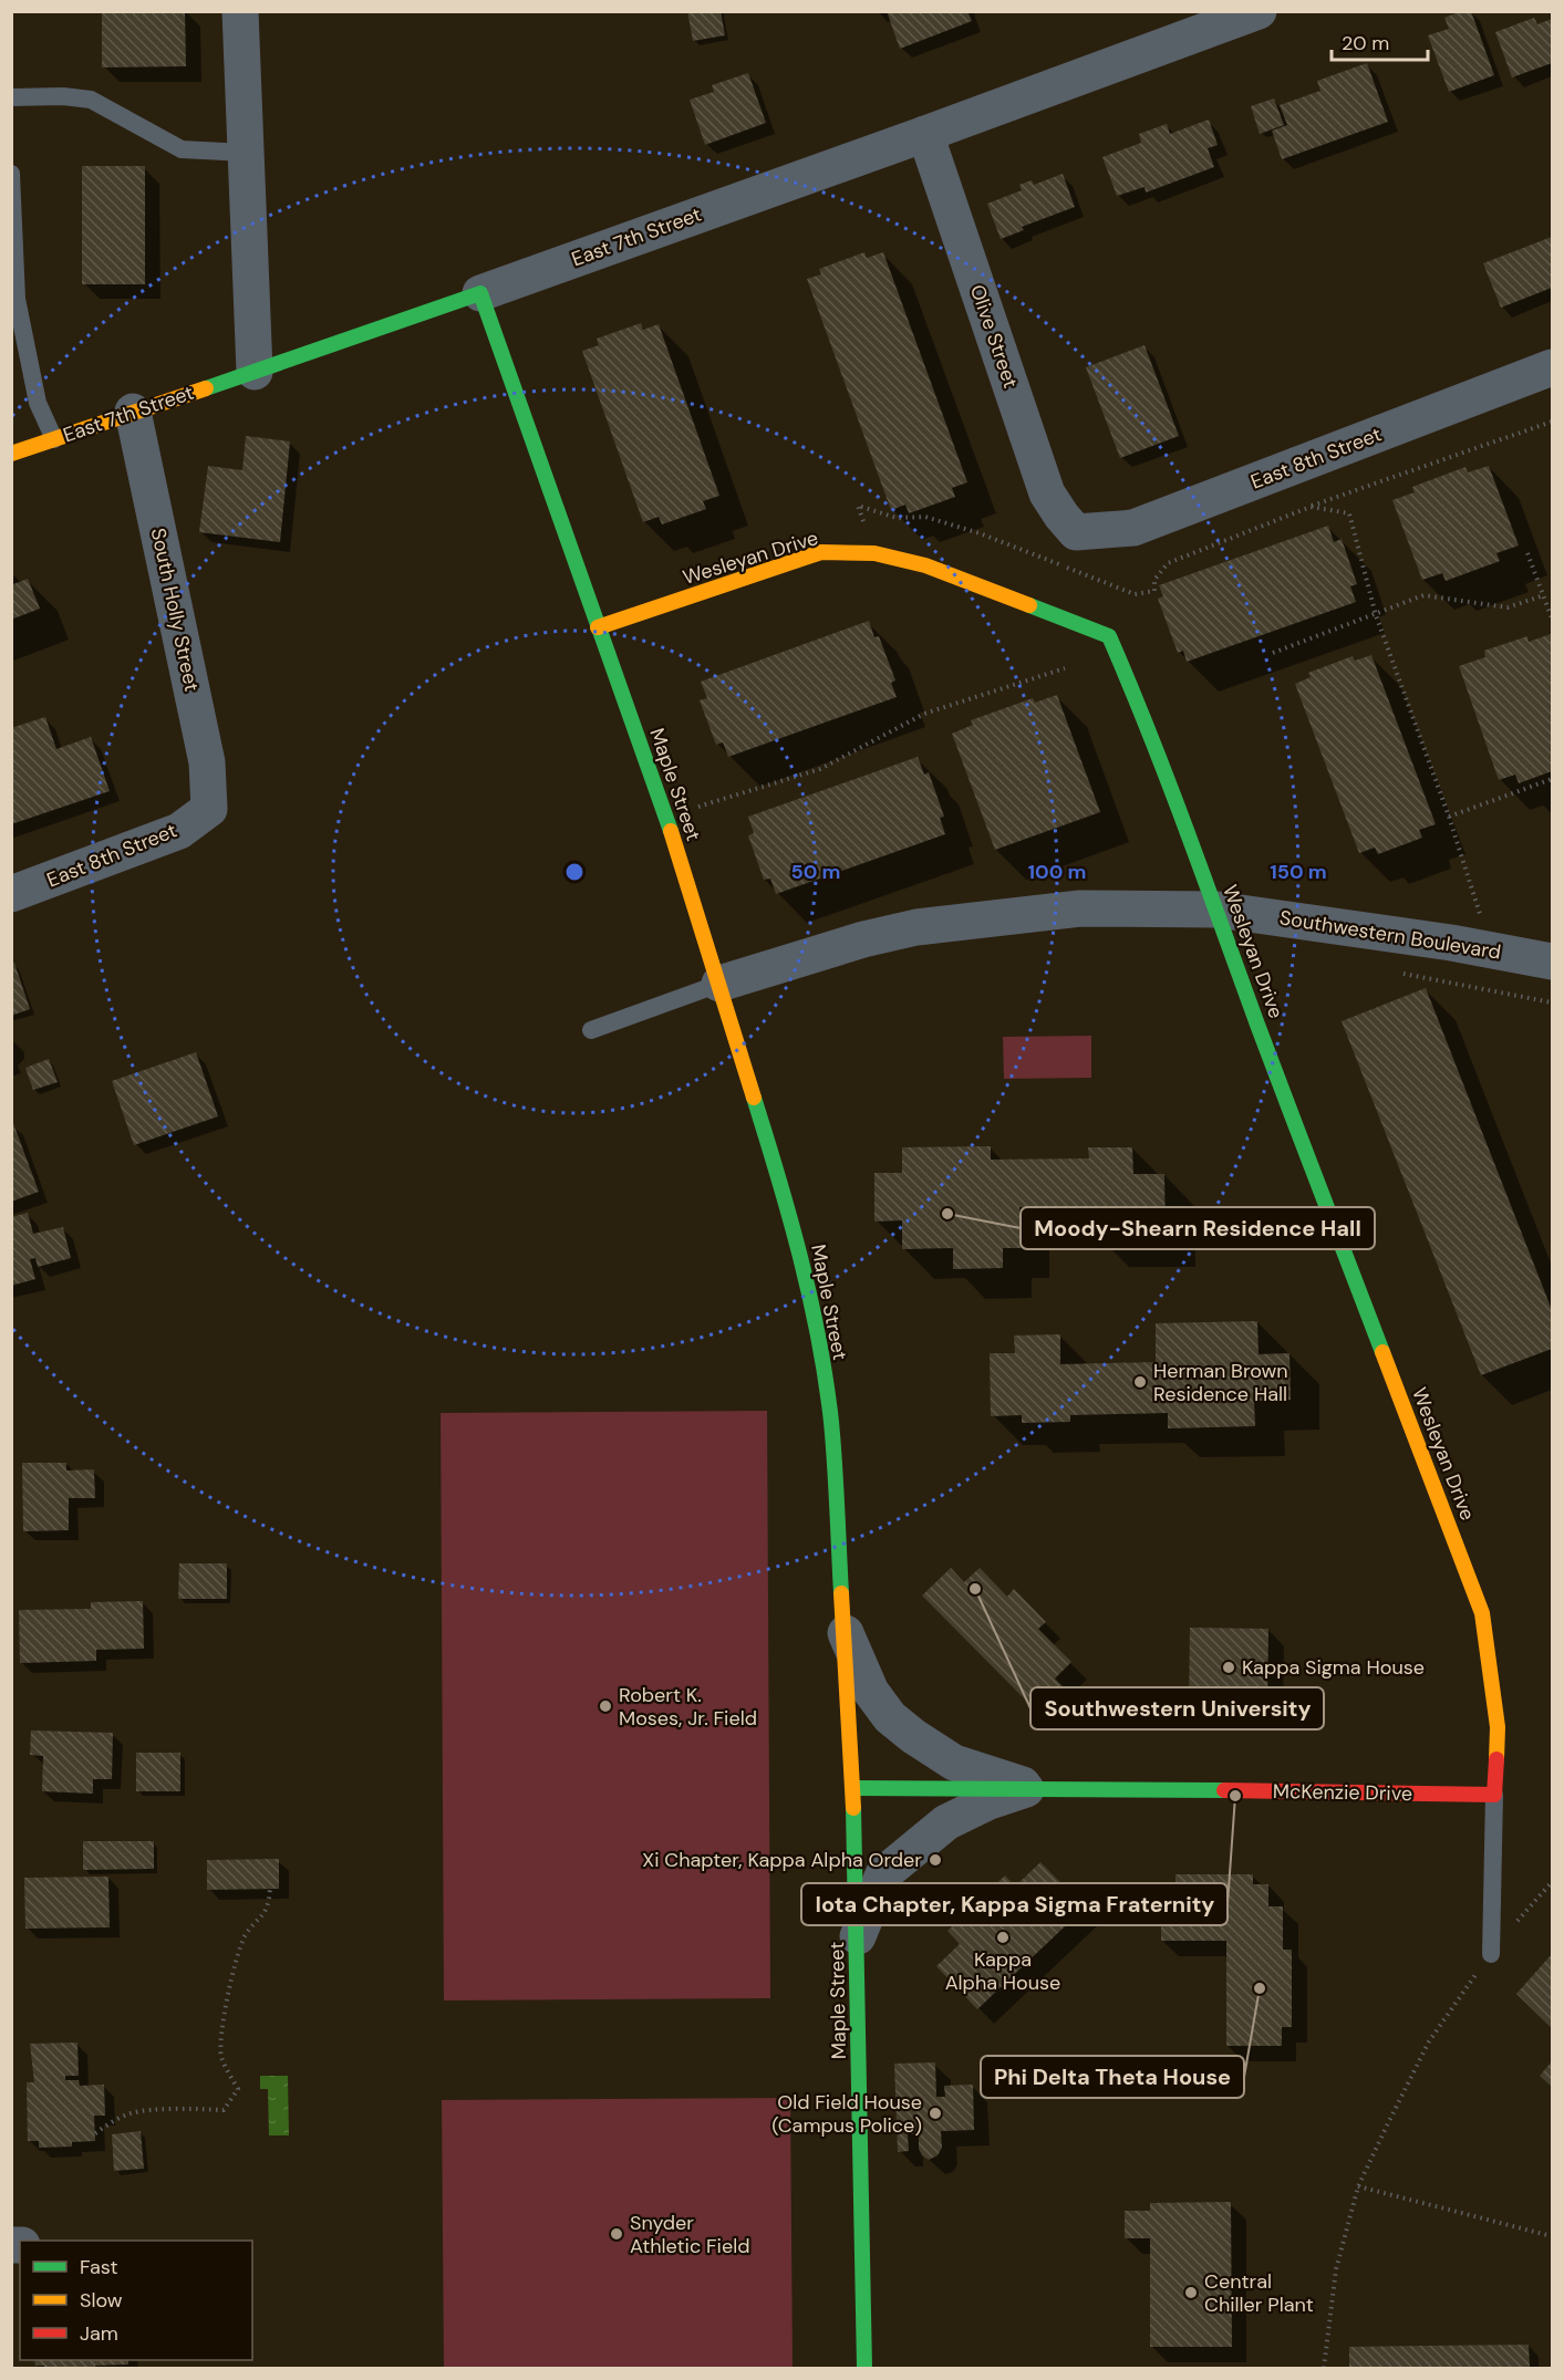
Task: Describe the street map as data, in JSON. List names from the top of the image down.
{
  "streets": {
    "street": [
      "East 7th Street",
      "Olive Street",
      "East 8th Street",
      "Wesleyan Drive",
      "South Holly Street",
      "Maple Street",
      "Southwestern Boulevard",
      "McKenzie Drive"
    ]
  },
  "crossings": [
    ["East 7th Street", "Olive Street"],
    ["East 7th Street", "South Holly Street"],
    ["East 7th Street", "Maple Street"],
    ["Olive Street", "East 8th Street"],
    ["East 8th Street", "South Holly Street"],
    ["Wesleyan Drive", "Maple Street"],
    ["Wesleyan Drive", "Southwestern Boulevard"],
    ["Wesleyan Drive", "McKenzie Drive"],
    ["Maple Street", "Southwestern Boulevard"],
    ["Maple Street", "McKenzie Drive"]
  ],
  "places": [
    "Moody-Shearn Residence Hall",
    "Herman Brown Residence Hall",
    "Southwestern University",
    "Kappa Sigma House",
    "Robert K. Moses, Jr. Field",
    "Iota Chapter, Kappa Sigma Fraternity",
    "Xi Chapter, Kappa Alpha Order",
    "Kappa Alpha House",
    "Phi Delta Theta House",
    "Old Field House (Campus Police)",
    "Snyder Athletic Field",
    "Central Chiller Plant"
  ],
  "legend": ["Fast", "Slow", "Jam"],
  "scale_bar": "20 m",
  "rings": ["50 m", "100 m", "150 m"]
}
